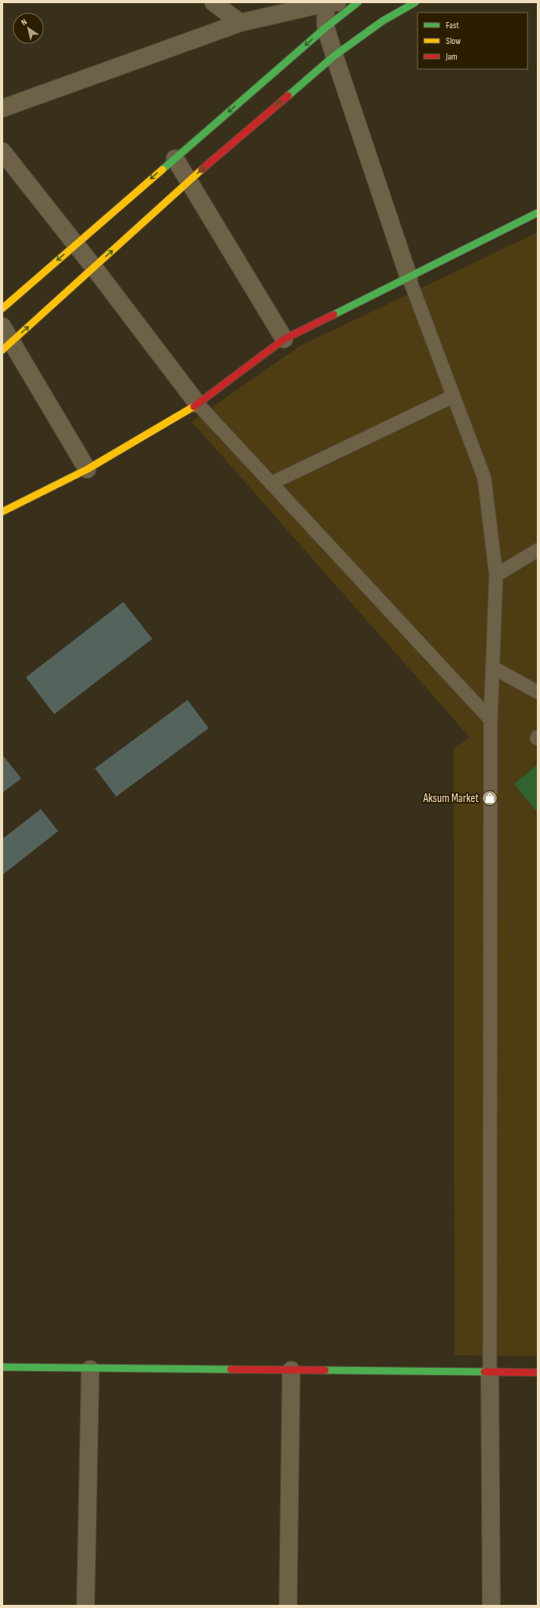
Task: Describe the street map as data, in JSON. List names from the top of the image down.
{
  "places": {
    "shop": ["Aksum Market"]
  },
  "legend": ["Fast", "Slow", "Jam"],
  "north": "top left"
}
